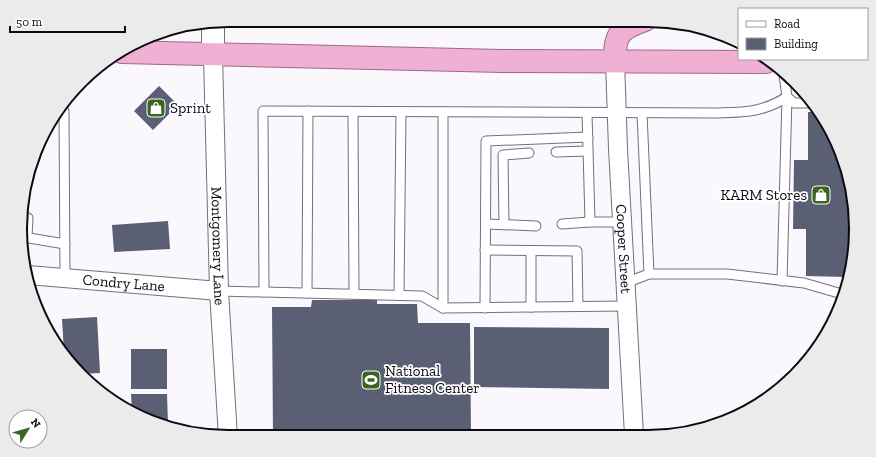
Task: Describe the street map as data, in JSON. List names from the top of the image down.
{
  "streets": {
    "street": ["Montgomery Lane", "Cooper Street", "Condry Lane"]
  },
  "crossings": [
    ["Montgomery Lane", "Condry Lane"]
  ],
  "places": {
    "shop": ["Sprint", "KARM Stores"],
    "sports": ["National Fitness Center"]
  },
  "legend": ["Road", "Building"],
  "scale_bar": "50 m",
  "north": "top right"
}
